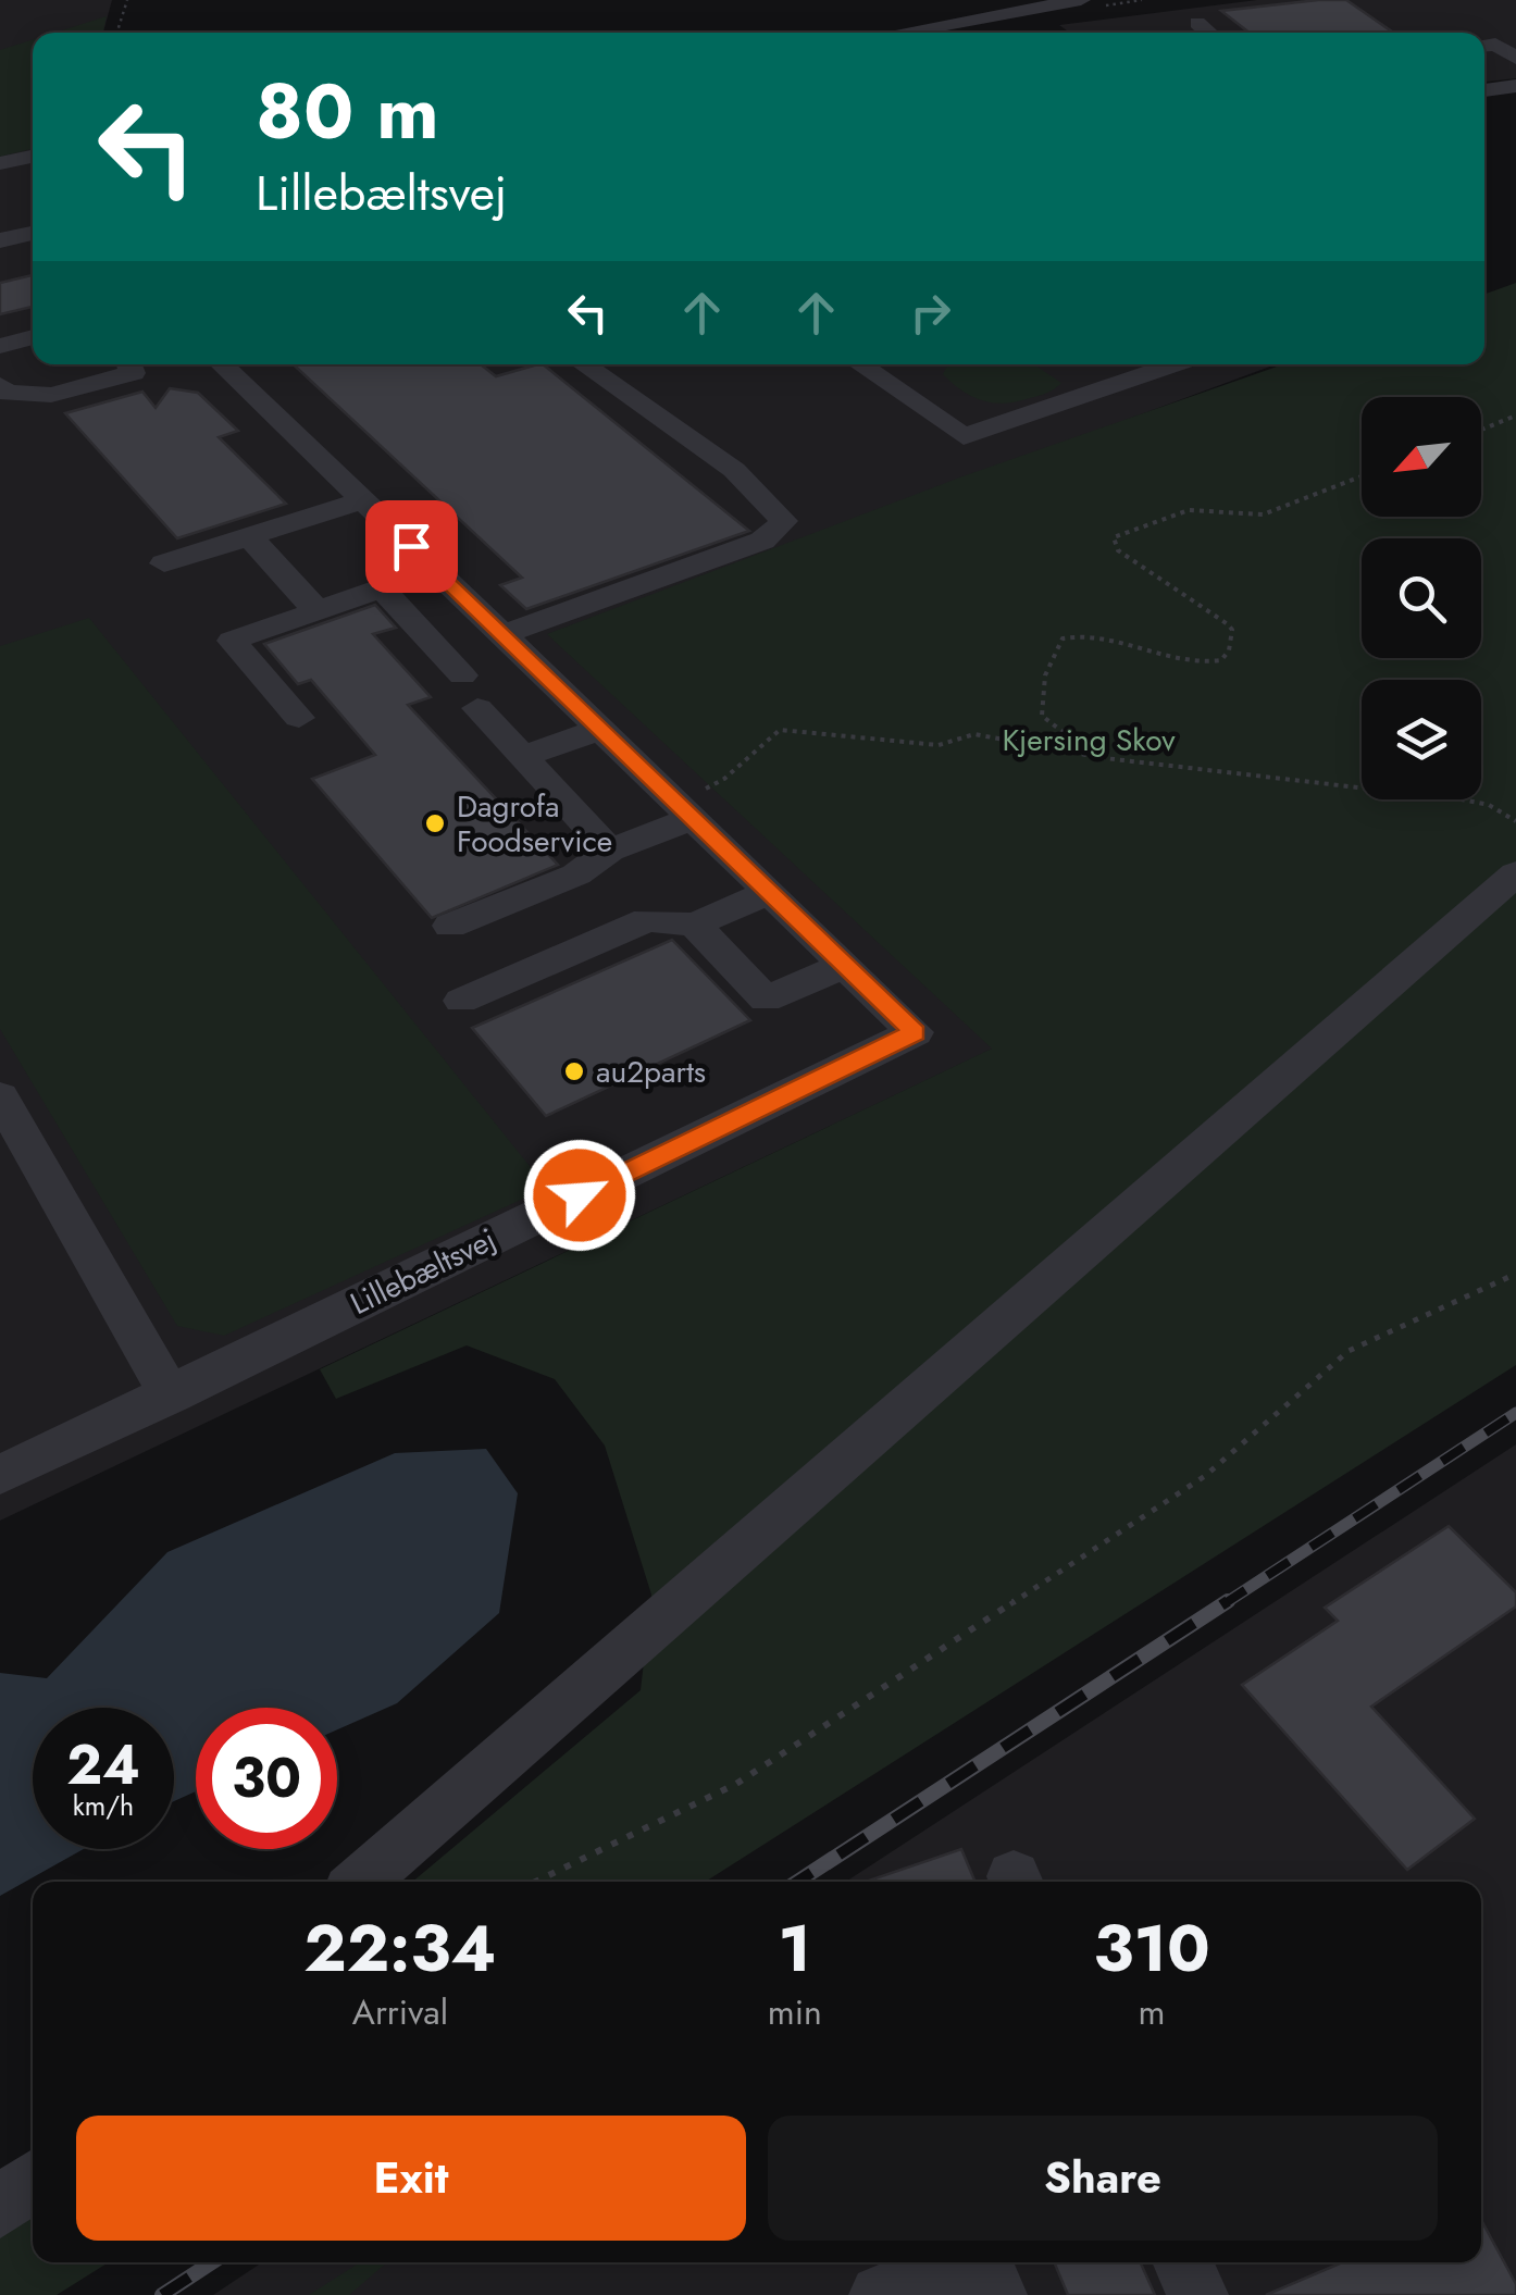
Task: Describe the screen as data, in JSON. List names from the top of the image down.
{
  "streets": {
    "street": ["Lillebæltsvej"]
  },
  "parks": ["Kjersing Skov"],
  "places": ["Dagrofa Foodservice", "au2parts"],
  "north": "bottom left",
  "page": {
    "turn": ["80 m", "Lillebæltsvej"],
    "speed": "24 km/h",
    "limit": "30",
    "eta": [
      "22:34",
      "Arrival",
      "1",
      "min",
      "310",
      "m"
    ],
    "buttons": ["Exit", "Share"]
  }
}
